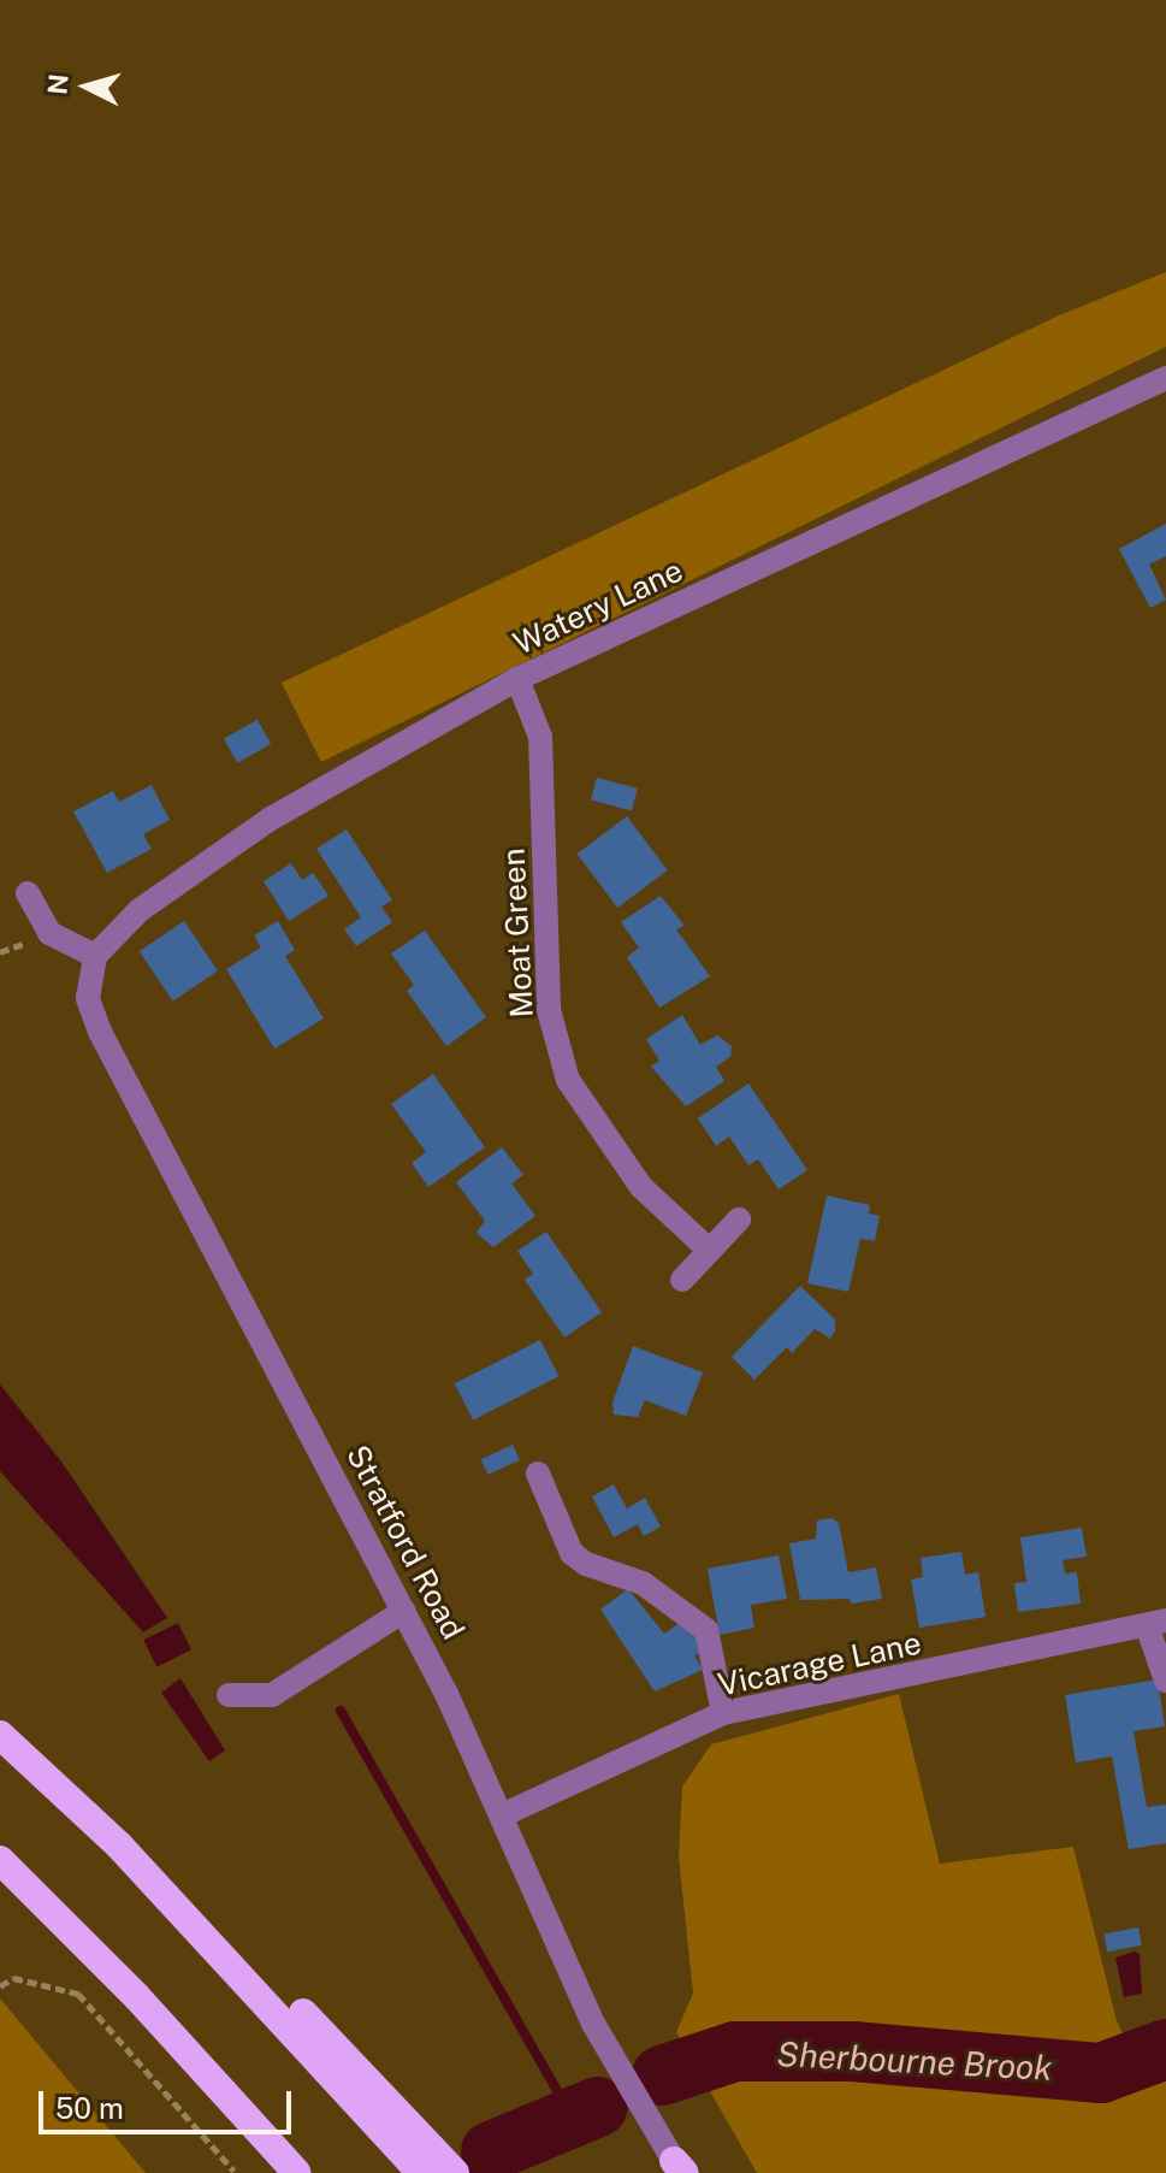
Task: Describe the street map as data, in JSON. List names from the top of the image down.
{
  "streets": {
    "street": [
      "Watery Lane",
      "Moat Green",
      "Stratford Road",
      "Vicarage Lane"
    ]
  },
  "crossings": [
    ["Watery Lane", "Moat Green"],
    ["Watery Lane", "Stratford Road"],
    ["Stratford Road", "Vicarage Lane"]
  ],
  "water": ["Sherbourne Brook"],
  "scale_bar": "50 m",
  "north": "left"
}
